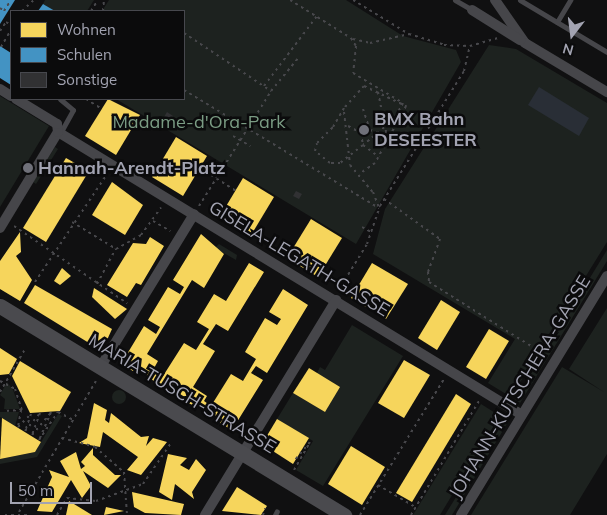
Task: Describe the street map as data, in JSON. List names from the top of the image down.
{
  "streets": {
    "street": ["GISELA-LEGATH-GASSE", "JOHANN-KUTSCHERA-GASSE", "MARIA-TUSCH-STRASSE"]
  },
  "crossings": [
    ["GISELA-LEGATH-GASSE", "JOHANN-KUTSCHERA-GASSE"]
  ],
  "parks": ["Madame-d'Ora-Park"],
  "places": ["BMX Bahn DESEESTER", "Hannah-Arendt-Platz"],
  "legend": ["Wohnen", "Schulen", "Sonstige"],
  "scale_bar": "50 m",
  "north": "bottom"
}
